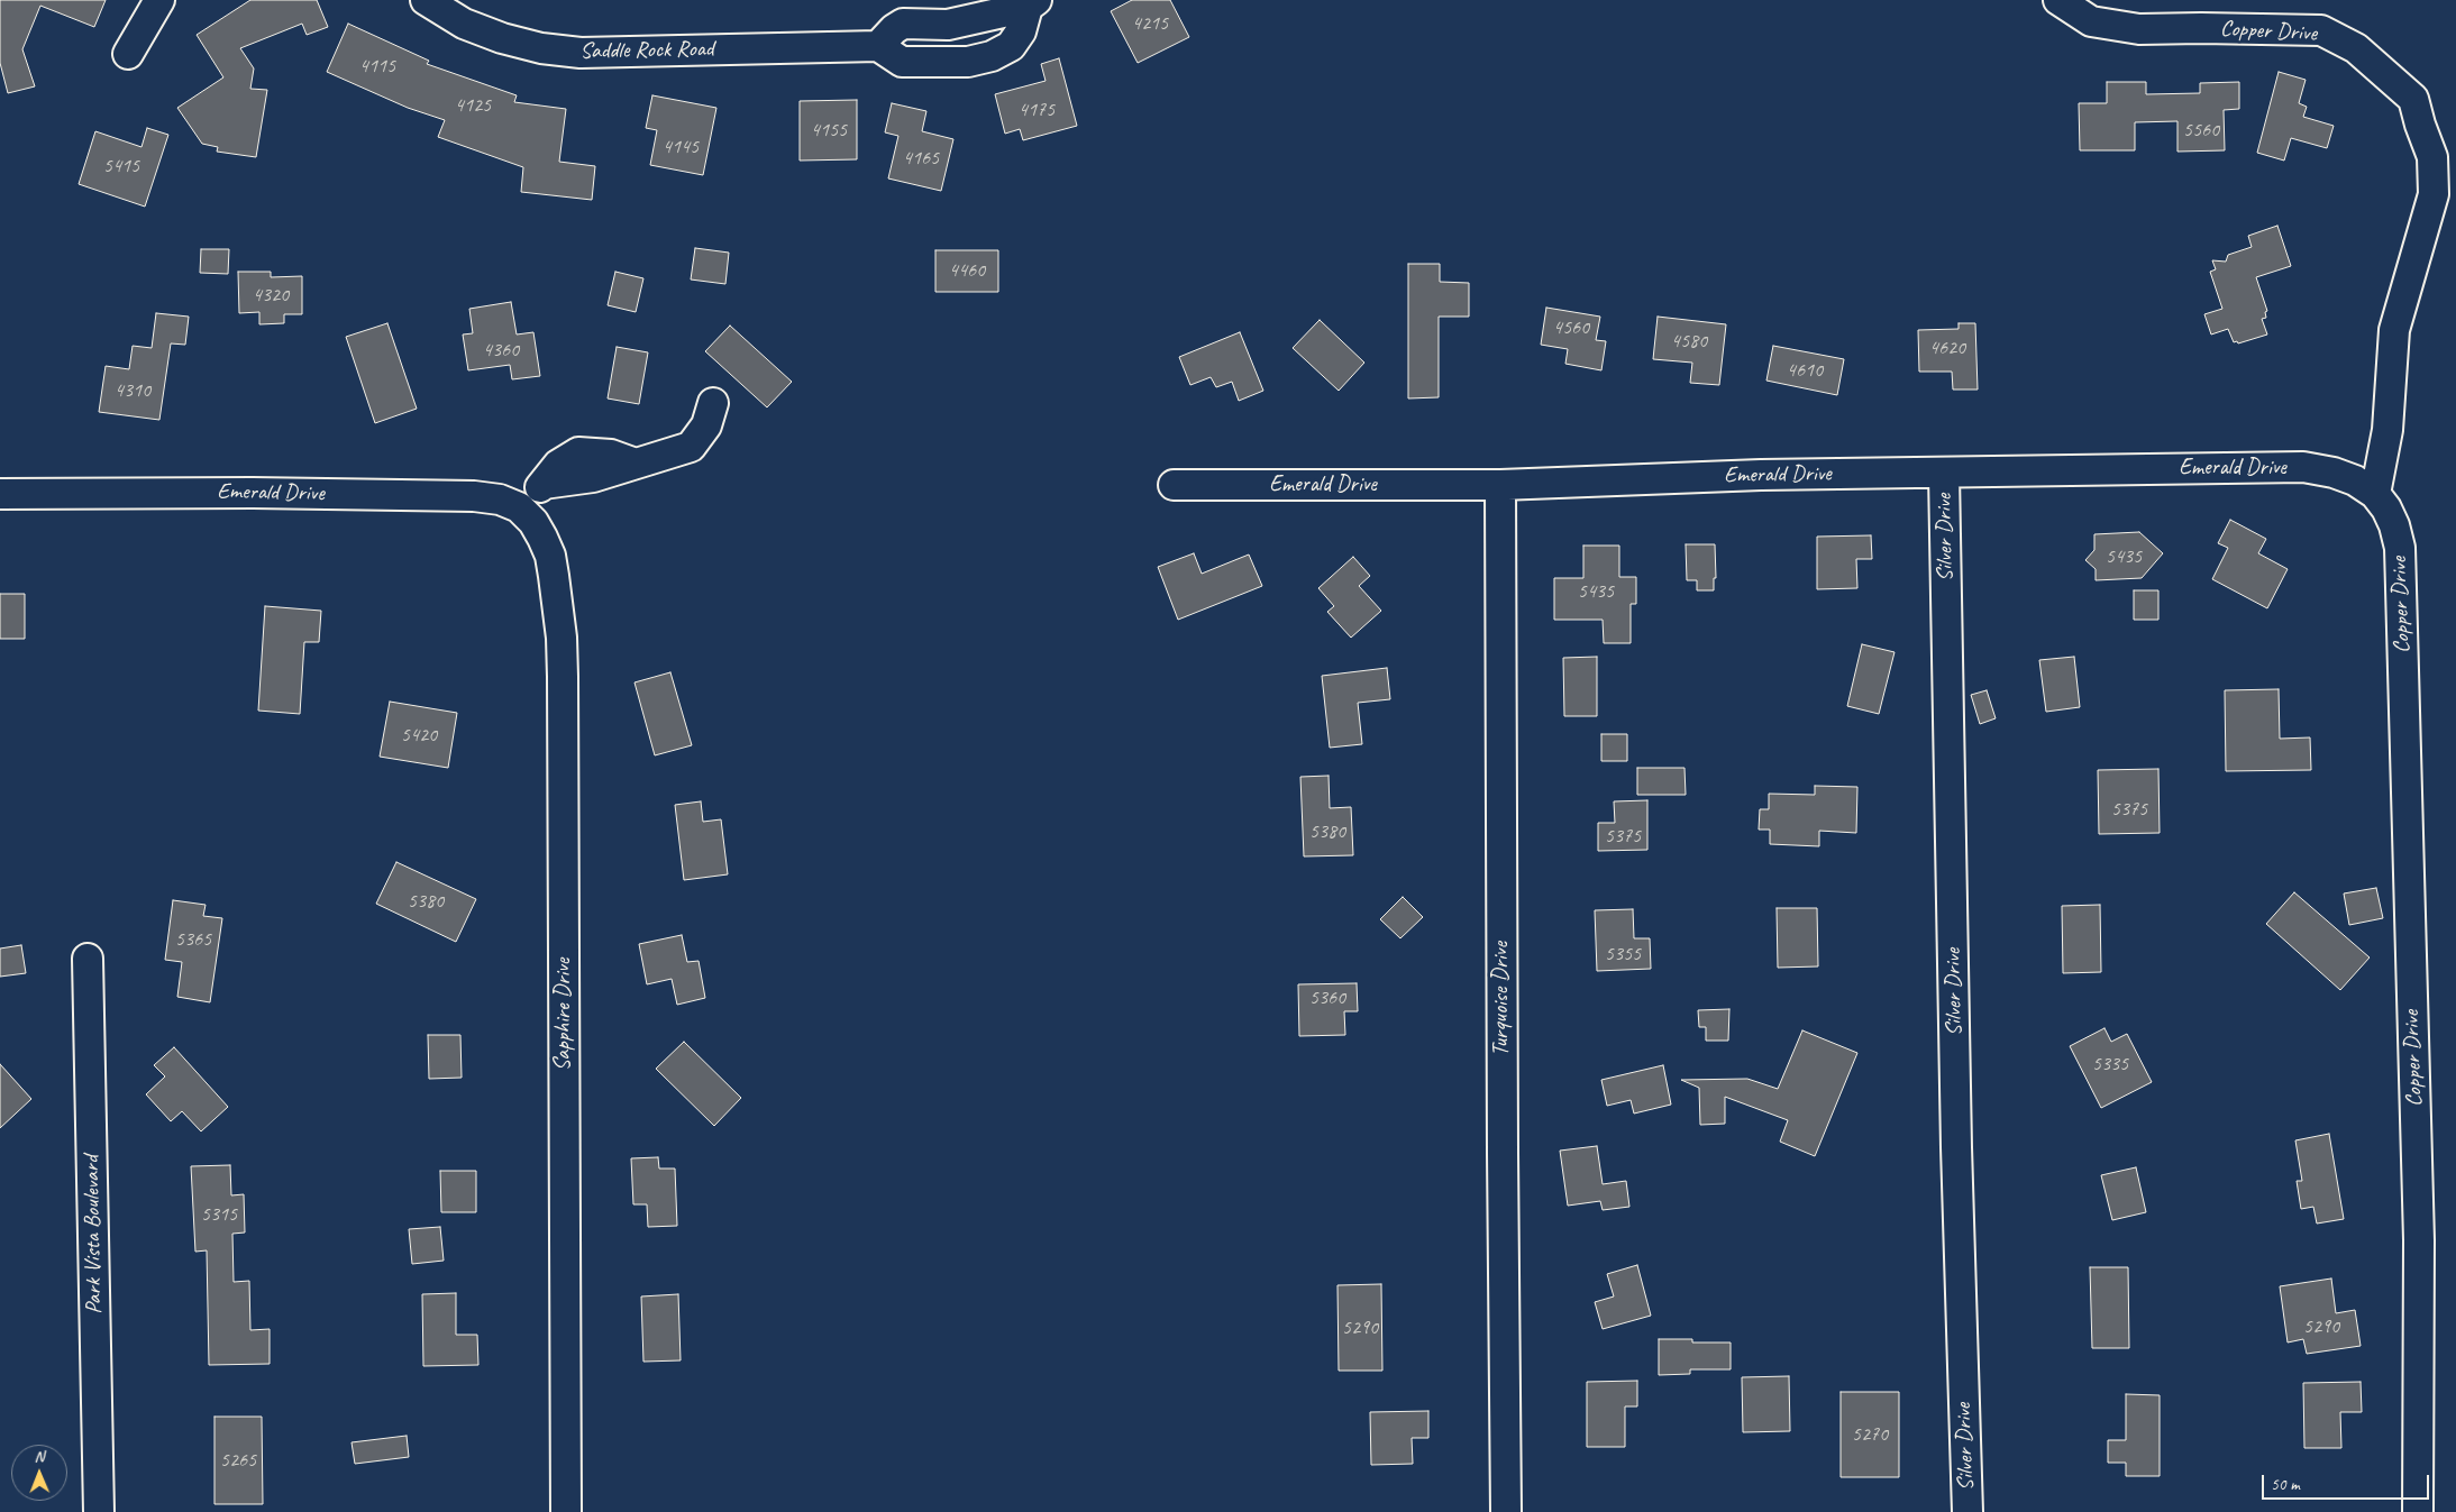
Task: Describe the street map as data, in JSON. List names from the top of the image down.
{
  "streets": {
    "street": [
      "Copper Drive",
      "Saddle Rock Road",
      "Emerald Drive",
      "Silver Drive",
      "Turquoise Drive",
      "Sapphire Drive",
      "Park Vista Boulevard"
    ]
  },
  "crossings": [
    ["Copper Drive", "Emerald Drive"],
    ["Emerald Drive", "Silver Drive"],
    ["Emerald Drive", "Turquoise Drive"],
    ["Emerald Drive", "Sapphire Drive"]
  ],
  "house_numbers": [
    "4215",
    "4115",
    "4125",
    "4175",
    "4155",
    "5560",
    "4145",
    "4165",
    "5415",
    "4460",
    "4320",
    "4560",
    "4580",
    "4620",
    "4360",
    "4610",
    "4310",
    "5435",
    "5435",
    "5420",
    "5375",
    "5380",
    "5375",
    "5380",
    "5365",
    "5355",
    "5360",
    "5335",
    "5315",
    "5290",
    "5290",
    "5270",
    "5265"
  ],
  "scale_bar": "50 m",
  "north": "top"
}
